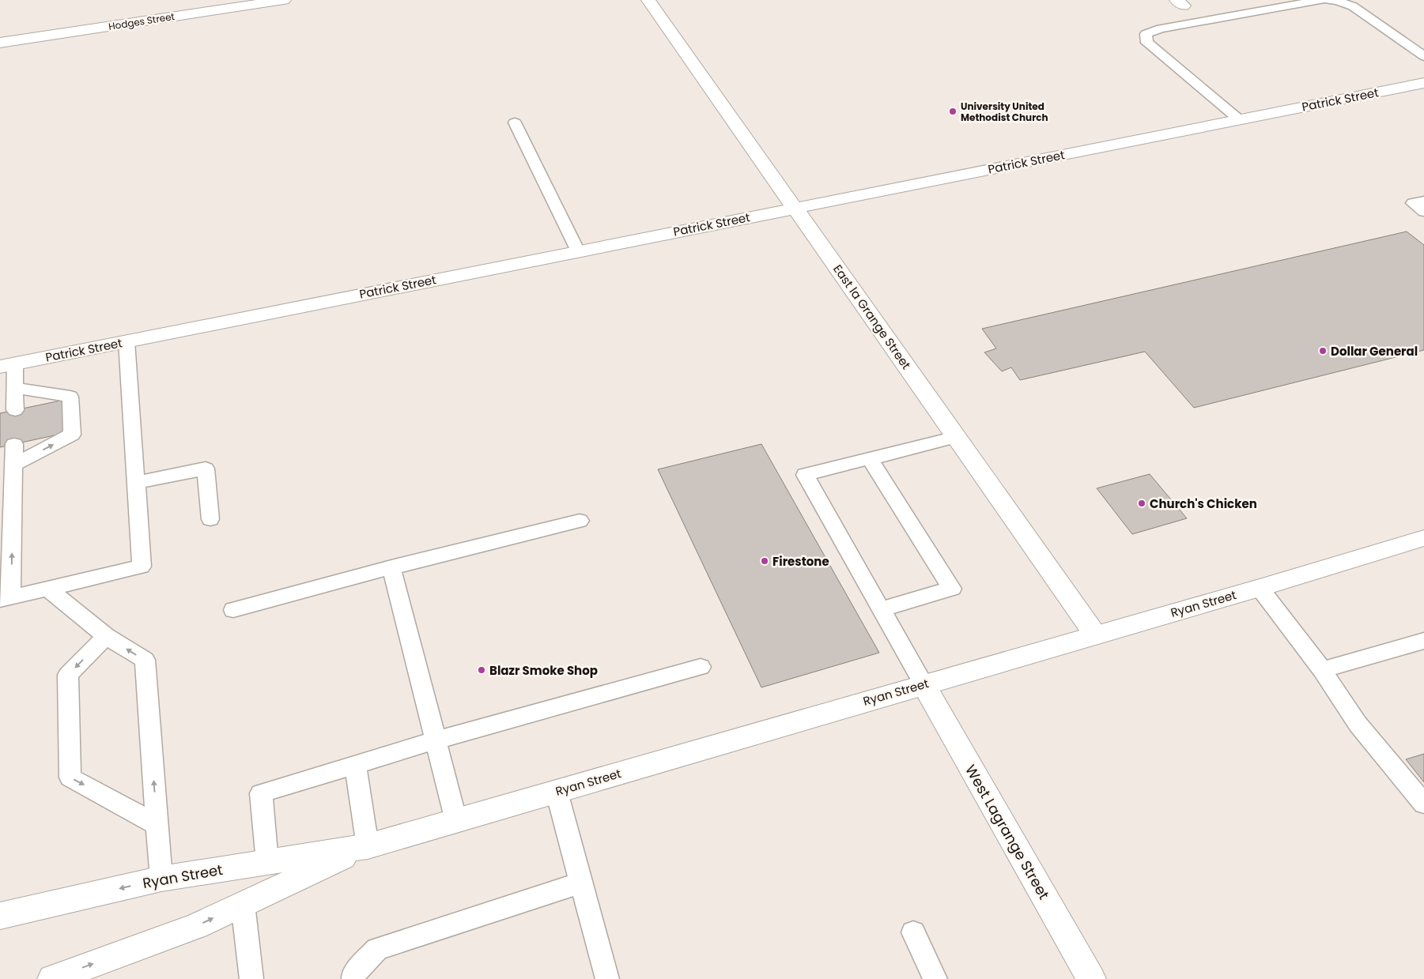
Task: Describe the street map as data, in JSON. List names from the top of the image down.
{
  "streets": {
    "street": [
      "Hodges Street",
      "Patrick Street",
      "East la Grange Street",
      "Ryan Street",
      "West Lagrange Street"
    ]
  },
  "crossings": [
    ["Patrick Street", "East la Grange Street"],
    ["East la Grange Street", "Ryan Street"],
    ["Ryan Street", "West Lagrange Street"]
  ],
  "places": [
    "University United Methodist Church",
    "Dollar General",
    "Church's Chicken",
    "Firestone",
    "Blazr Smoke Shop"
  ]
}
